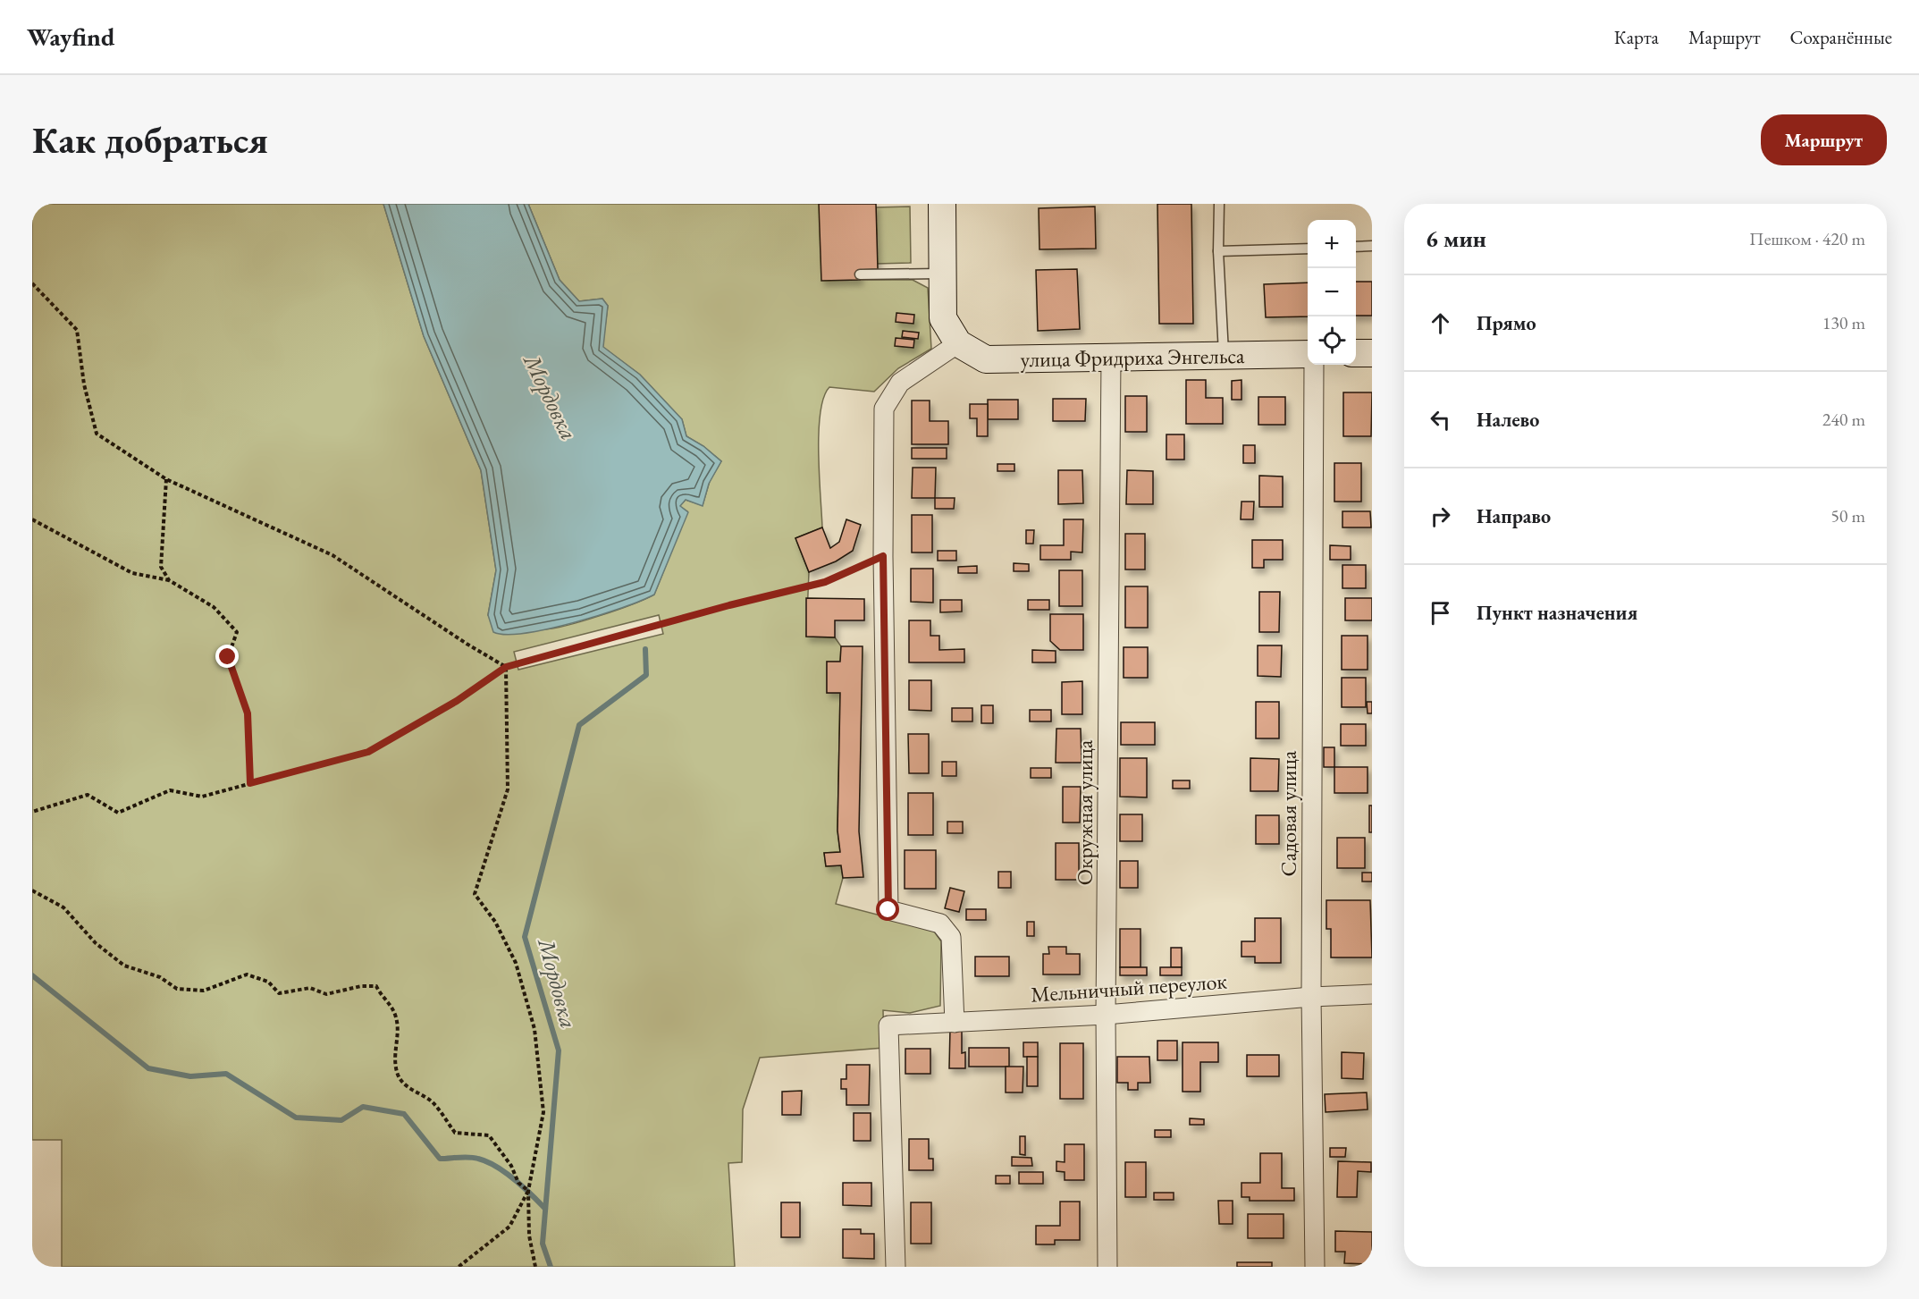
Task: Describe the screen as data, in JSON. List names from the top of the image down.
{
  "streets": {
    "main road": ["улица Фридриха Энгельса"],
    "street": ["Окружная улица", "Садовая улица", "Мельничный переулок"]
  },
  "crossings": [
    ["улица Фридриха Энгельса", "Окружная улица"],
    ["Окружная улица", "Мельничный переулок"],
    ["Садовая улица", "Мельничный переулок"]
  ],
  "water": ["Мордовка"],
  "page": {
    "header": "Wayfind",
    "nav": ["Карта", "Маршрут", "Сохранённые"],
    "buttons": "Маршрут",
    "title": "Как добраться",
    "heading": ["6 мин", "Пешком · 420 m"],
    "map_buttons": ["+", "−"],
    "list": [
      ["Прямо", "130 m"],
      ["Налево", "240 m"],
      ["Направо", "50 m"],
      "Пункт назначения"
    ]
  }
}
